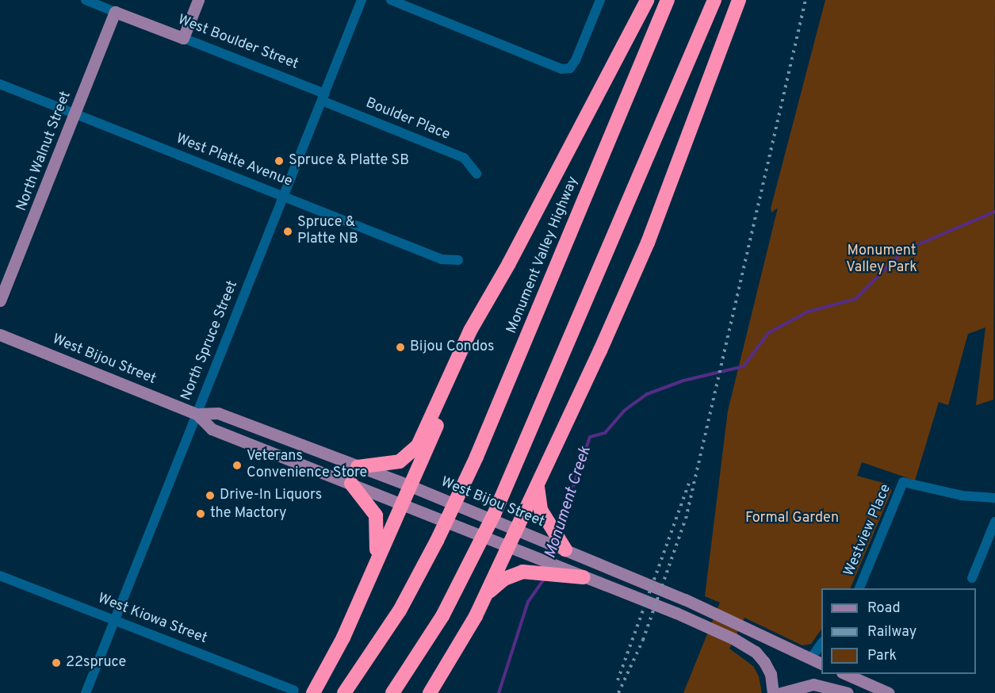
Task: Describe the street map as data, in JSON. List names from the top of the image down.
{
  "streets": {
    "highway": ["Monument Valley Highway"],
    "main road": ["West Boulder Street", "North Walnut Street", "West Bijou Street"],
    "street": [
      "Boulder Place",
      "West Platte Avenue",
      "North Spruce Street",
      "Westview Place",
      "West Kiowa Street"
    ]
  },
  "crossings": [
    ["West Boulder Street", "Boulder Place"],
    ["West Boulder Street", "North Walnut Street"],
    ["West Boulder Street", "North Spruce Street"],
    ["Boulder Place", "North Spruce Street"],
    ["North Walnut Street", "West Platte Avenue"],
    ["West Platte Avenue", "North Spruce Street"],
    ["North Spruce Street", "West Bijou Street"],
    ["North Spruce Street", "West Kiowa Street"]
  ],
  "water": ["Monument Creek"],
  "parks": ["Monument Valley Park", "Formal Garden"],
  "places": [
    "Spruce & Platte SB",
    "Spruce & Platte NB",
    "Bijou Condos",
    "Veterans Convenience Store",
    "Drive-In Liquors",
    "the Mactory",
    "22spruce"
  ],
  "legend": ["Road", "Railway", "Park"]
}
